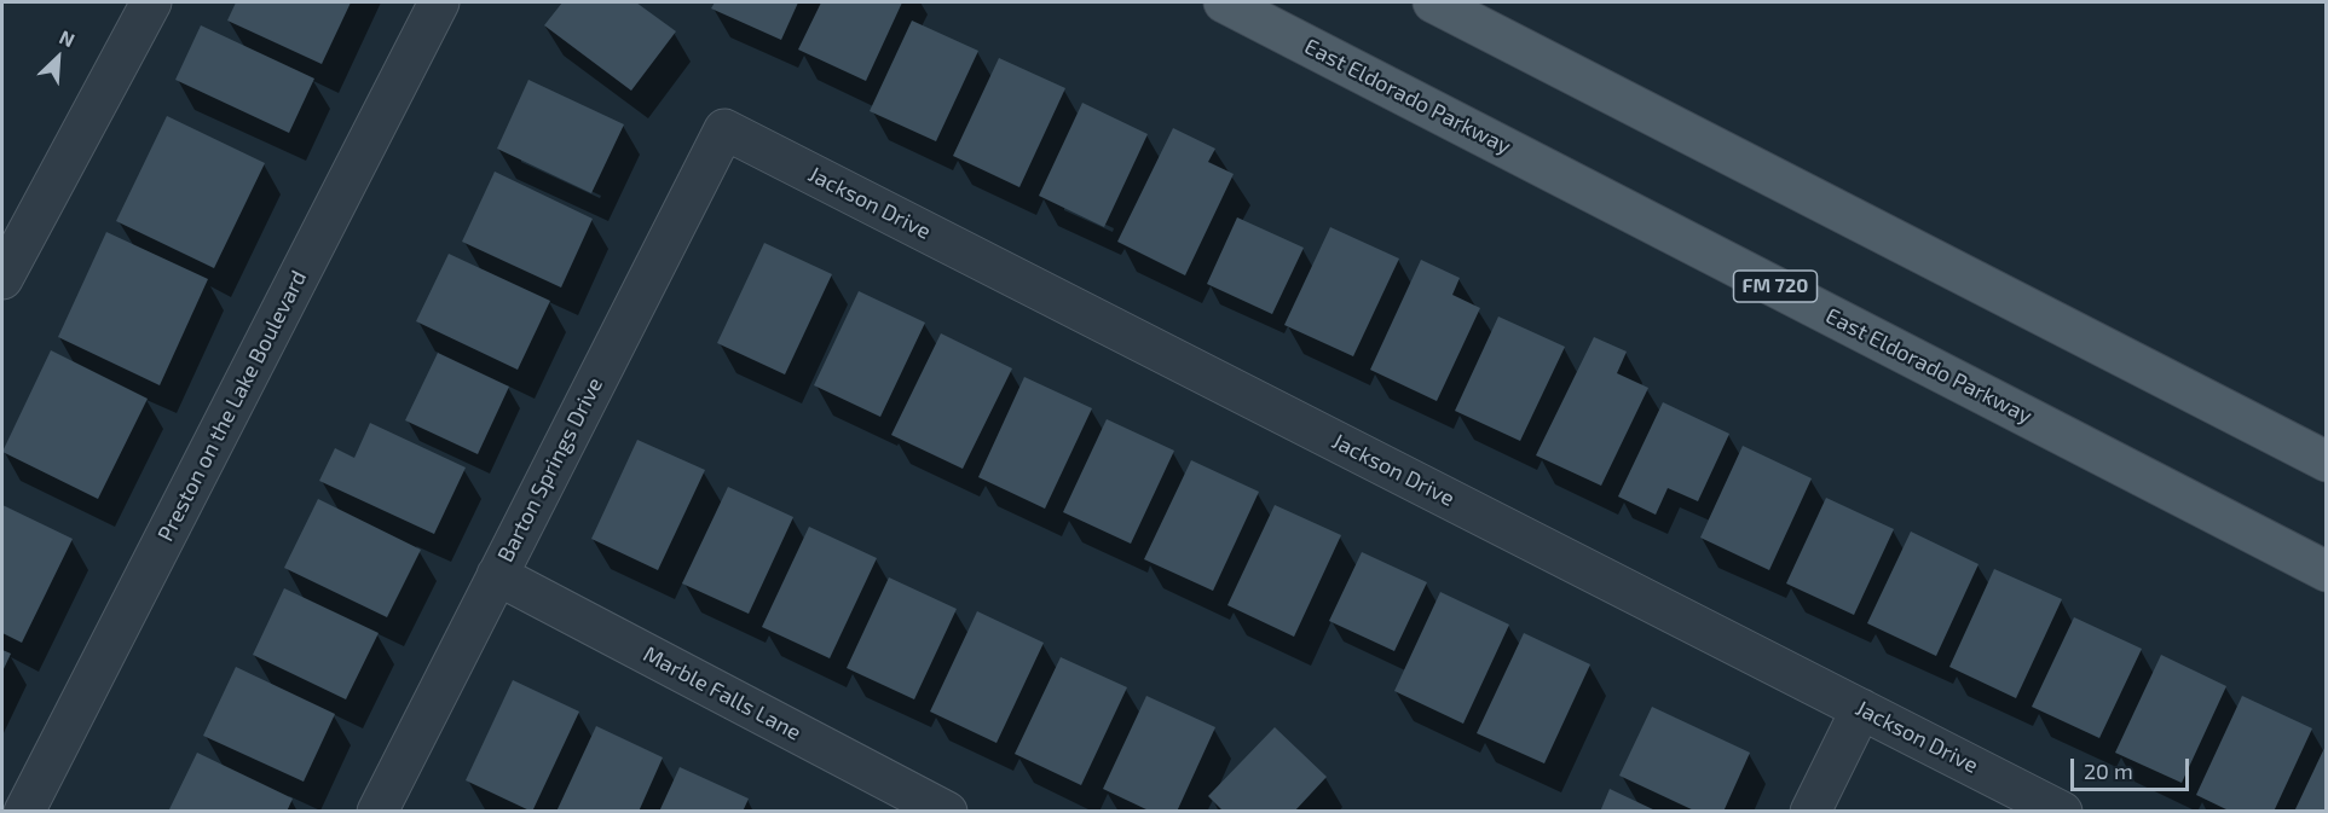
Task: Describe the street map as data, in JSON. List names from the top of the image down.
{
  "streets": {
    "main road": ["East Eldorado Parkway", "FM 720"],
    "street": [
      "Jackson Drive",
      "Preston on the Lake Boulevard",
      "Barton Springs Drive",
      "Marble Falls Lane"
    ]
  },
  "crossings": [
    ["Jackson Drive", "Barton Springs Drive"],
    ["Barton Springs Drive", "Marble Falls Lane"]
  ],
  "scale_bar": "20 m",
  "north": "top right"
}
